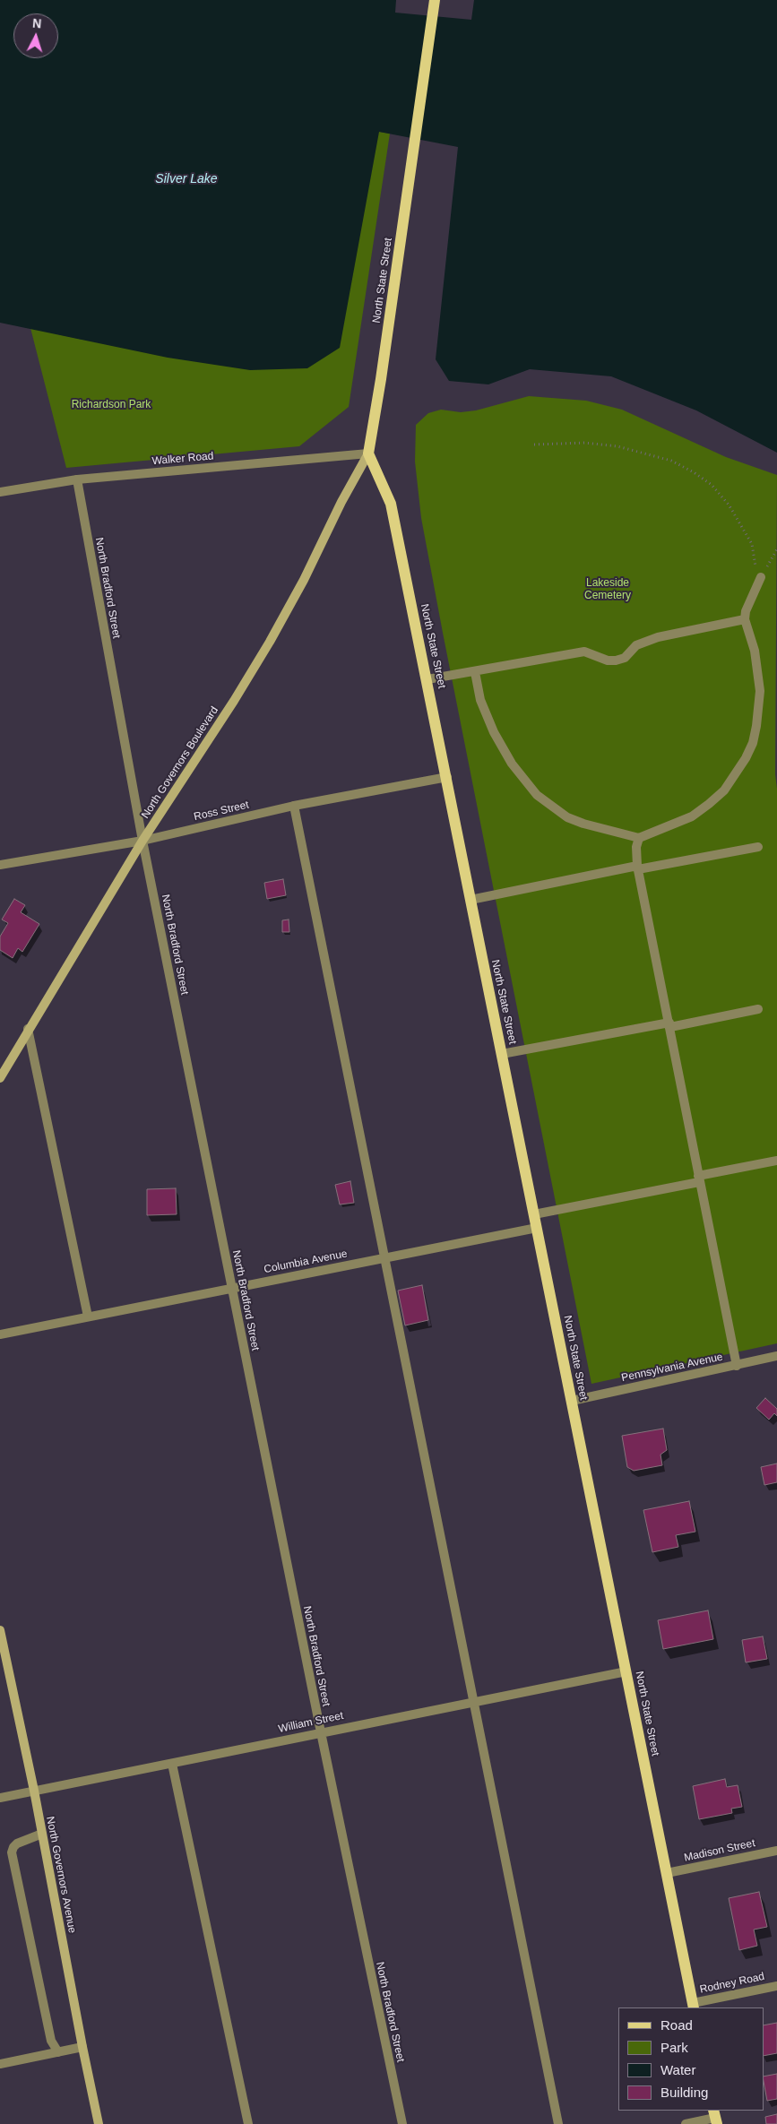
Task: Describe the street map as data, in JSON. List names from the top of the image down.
{
  "streets": {
    "main road": ["North State Street", "North Governors Boulevard", "North Governors Avenue"],
    "street": [
      "Walker Road",
      "North Bradford Street",
      "Ross Street",
      "Columbia Avenue",
      "Pennsylvania Avenue",
      "William Street",
      "Madison Street",
      "Rodney Road"
    ]
  },
  "crossings": [
    ["North State Street", "Walker Road"],
    ["North State Street", "North Governors Boulevard"],
    ["North State Street", "Ross Street"],
    ["North State Street", "Columbia Avenue"],
    ["North State Street", "Pennsylvania Avenue"],
    ["North State Street", "William Street"],
    ["North State Street", "Madison Street"],
    ["North State Street", "Rodney Road"],
    ["Walker Road", "North Bradford Street"],
    ["Walker Road", "North Governors Boulevard"],
    ["North Bradford Street", "North Governors Boulevard"],
    ["North Bradford Street", "Ross Street"],
    ["North Bradford Street", "Columbia Avenue"],
    ["North Bradford Street", "William Street"],
    ["North Governors Boulevard", "Ross Street"],
    ["William Street", "North Governors Avenue"]
  ],
  "water": ["Silver Lake"],
  "parks": ["Richardson Park", "Lakeside Cemetery"],
  "legend": [
    "Road",
    "Park",
    "Water",
    "Building"
  ],
  "north": "top"
}
